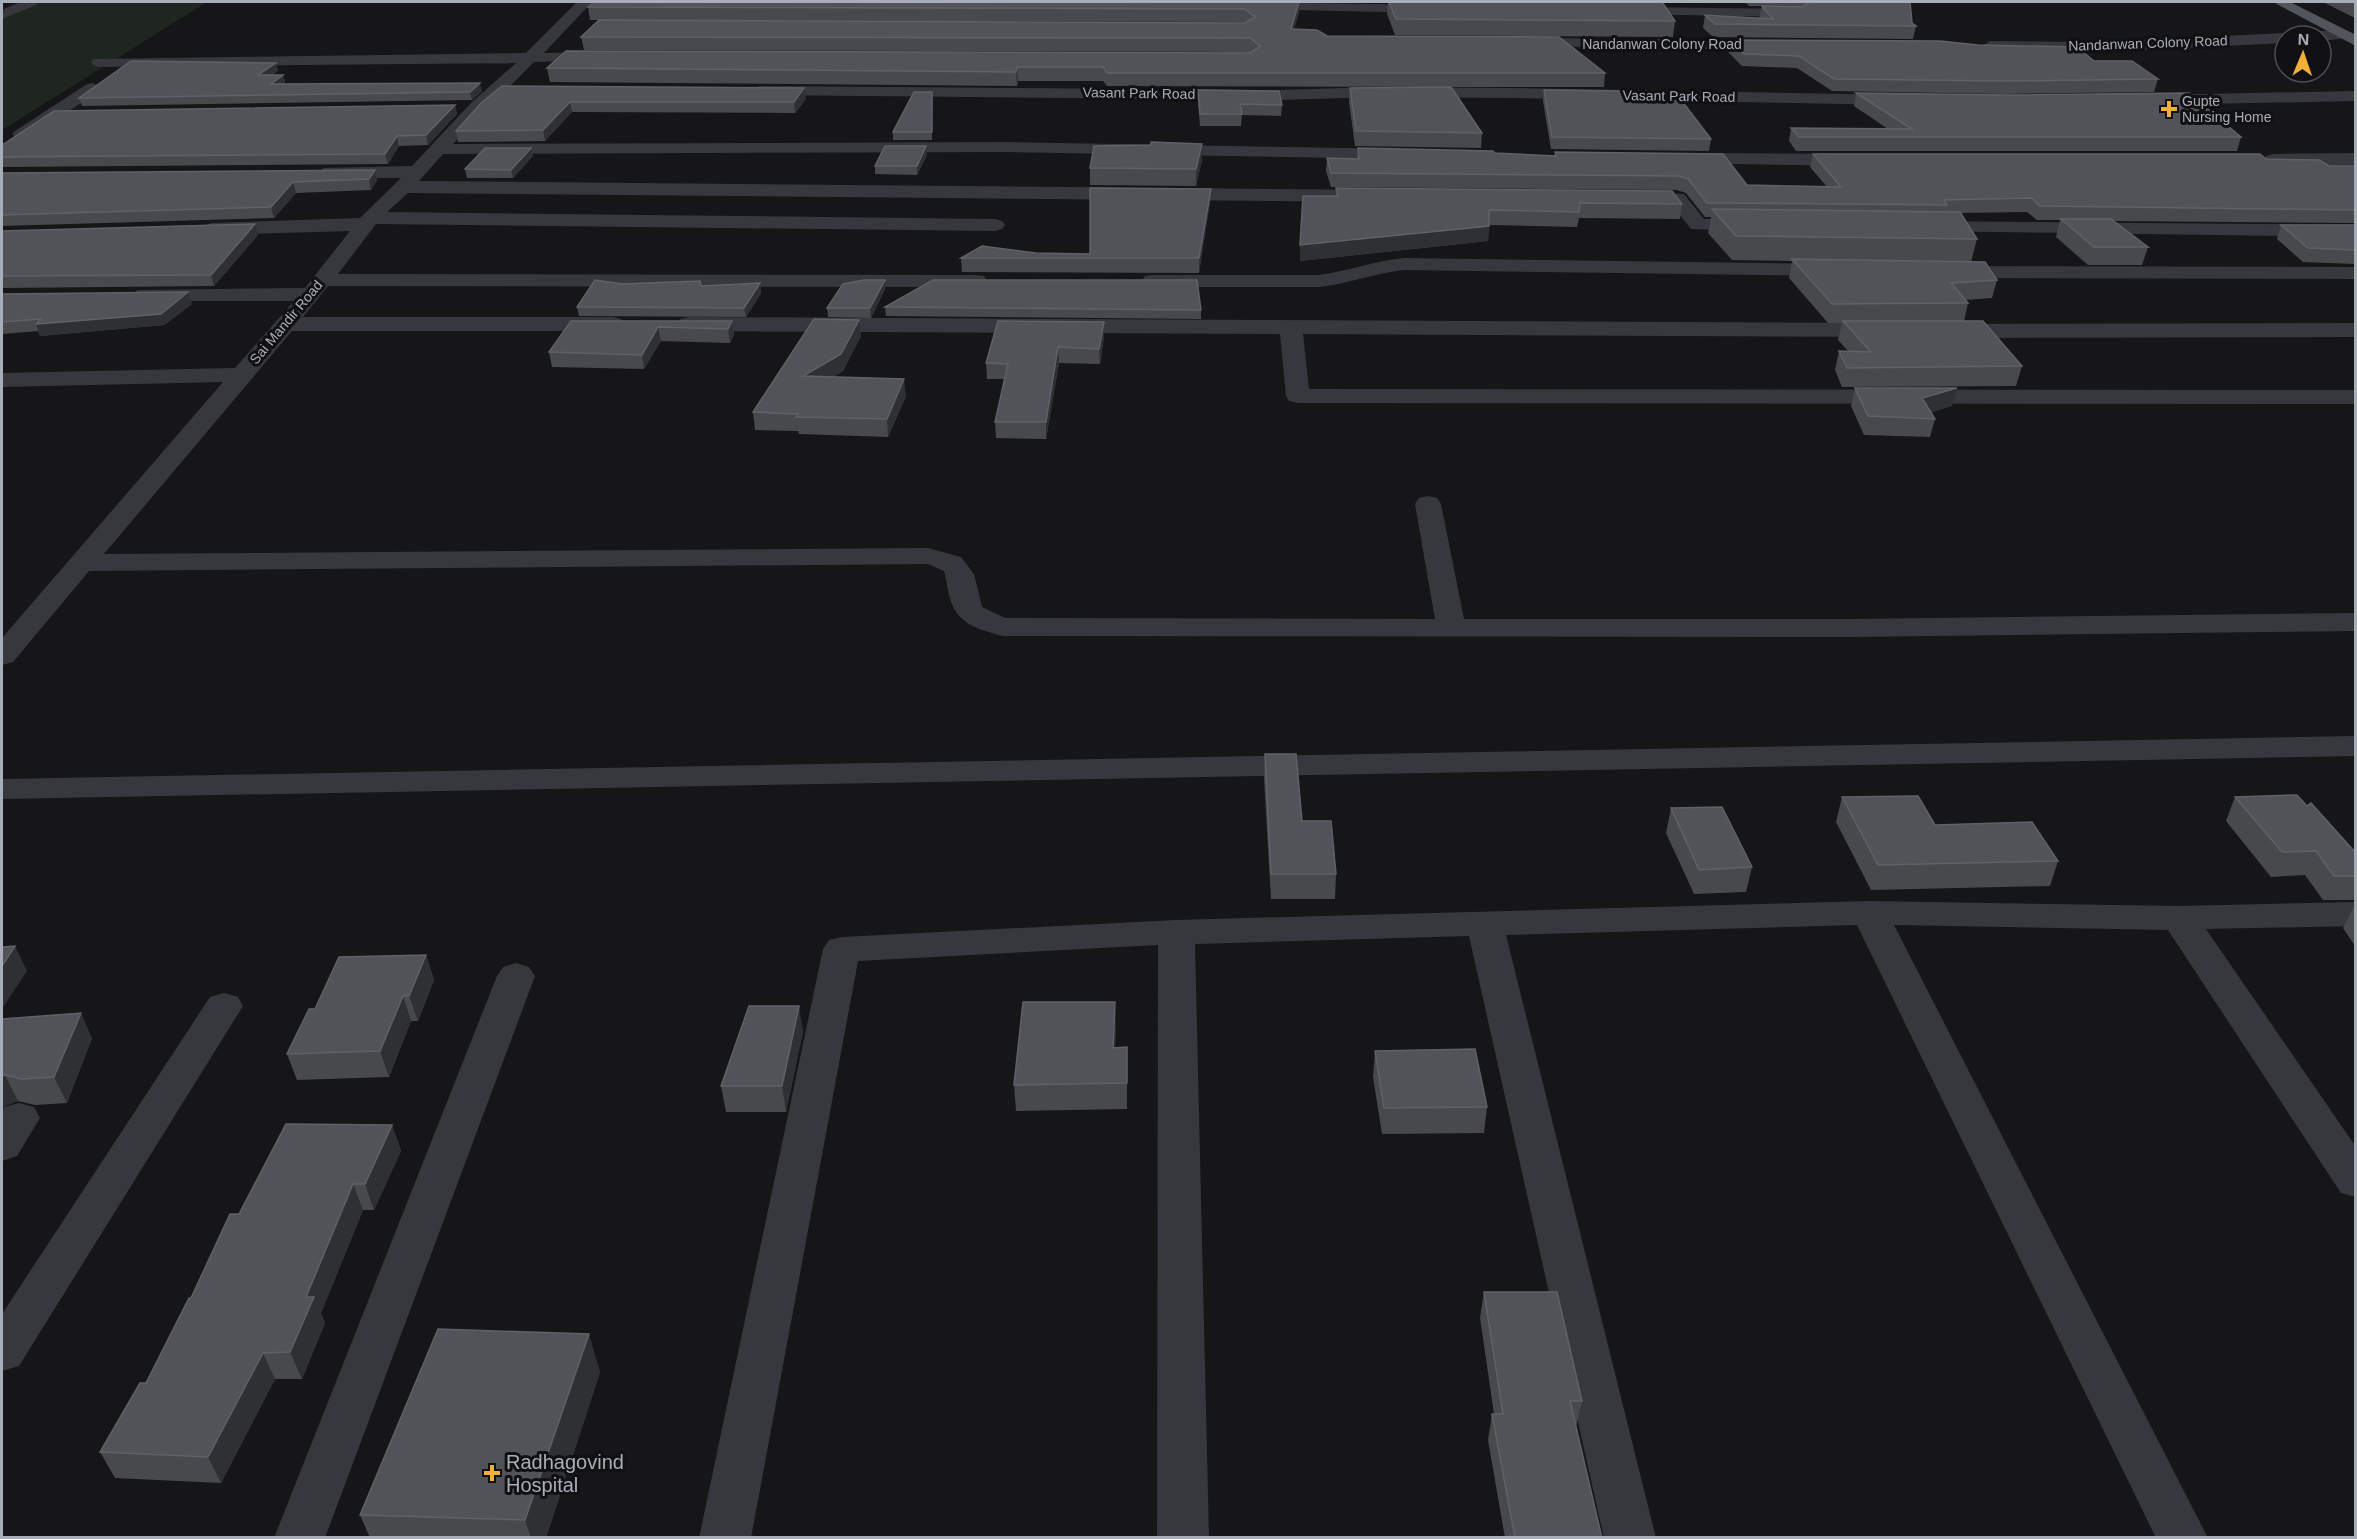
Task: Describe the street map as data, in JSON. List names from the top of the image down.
{
  "streets": {
    "street": ["Nandanwan Colony Road", "Vasant Park Road", "Sai Mandir Road"]
  },
  "places": {
    "health": ["Gupte Nursing Home", "Radhagovind Hospital"]
  },
  "north": "top"
}
